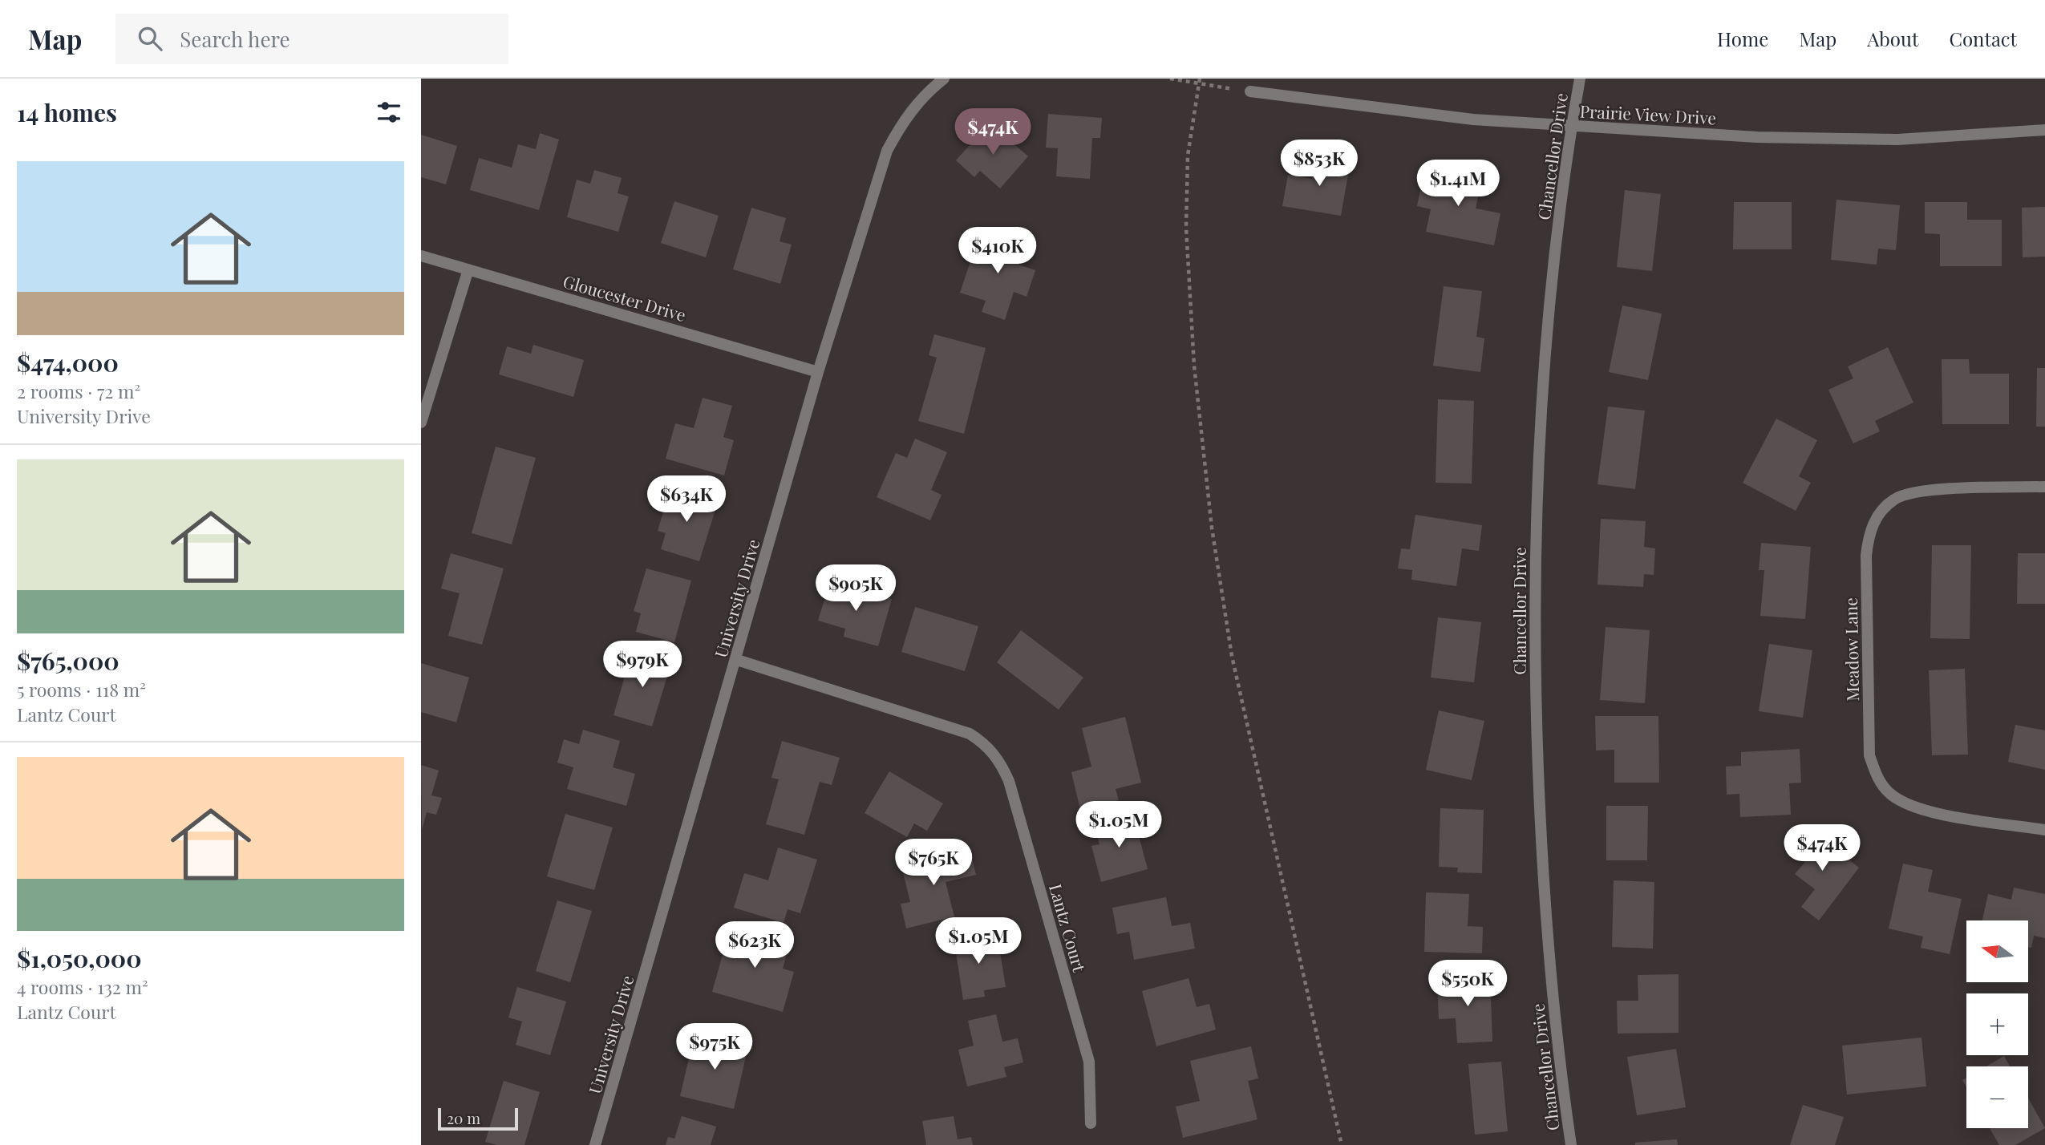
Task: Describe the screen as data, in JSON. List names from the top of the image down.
{
  "streets": {
    "street": [
      "Prairie View Drive",
      "Chancellor Drive",
      "Gloucester Drive",
      "University Drive",
      "Meadow Lane",
      "Lantz Court"
    ]
  },
  "crossings": [
    ["Prairie View Drive", "Chancellor Drive"],
    ["Gloucester Drive", "University Drive"],
    ["University Drive", "Lantz Court"]
  ],
  "scale_bar": "20 m",
  "north": "left",
  "page": {
    "header": "Map",
    "search": "Search here",
    "nav": [
      "Home",
      "Map",
      "About",
      "Contact"
    ],
    "heading": "14 homes",
    "price": [
      "$474K",
      "$853K",
      "$1.41M",
      "$410K",
      "$634K",
      "$905K",
      "$979K",
      "$1.05M",
      "$474K",
      "$765K",
      "$1.05M",
      "$623K",
      "$550K",
      "$975K"
    ],
    "list": [
      {
        "name": "$474,000",
        "note": "2 rooms · 72 m² · University Drive"
      },
      {
        "name": "$765,000",
        "note": "5 rooms · 118 m² · Lantz Court"
      },
      {
        "name": "$1,050,000",
        "note": "4 rooms · 132 m² · Lantz Court"
      }
    ],
    "map_buttons": ["+", "−"],
    "scale": "20 m"
  }
}
